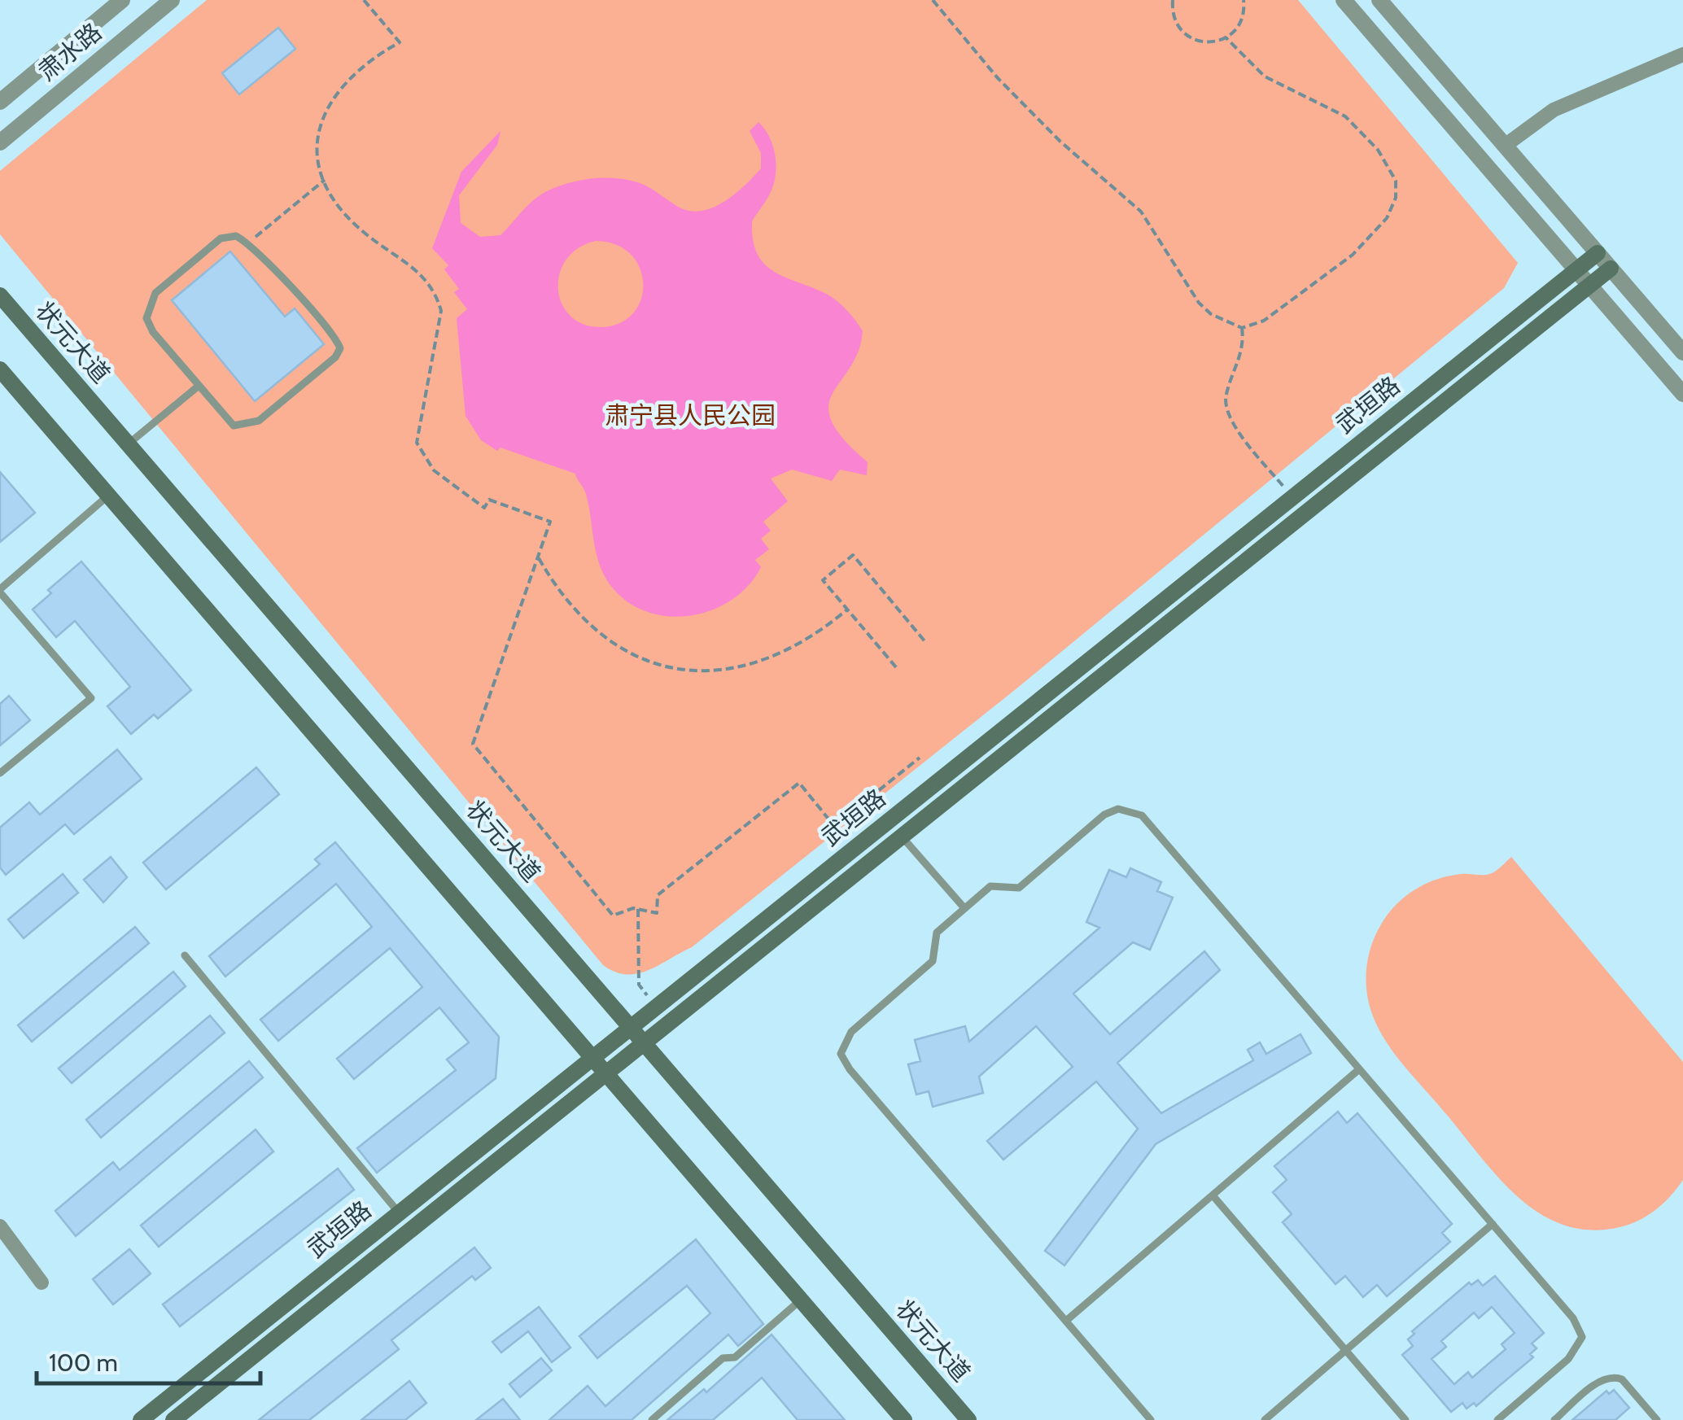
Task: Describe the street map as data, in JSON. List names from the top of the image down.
{
  "streets": {
    "main road": ["状元大道", "武垣路"],
    "street": ["肃水路"]
  },
  "crossings": [
    ["状元大道", "武垣路"]
  ],
  "parks": ["肃宁县人民公园"],
  "scale_bar": "100 m"
}
